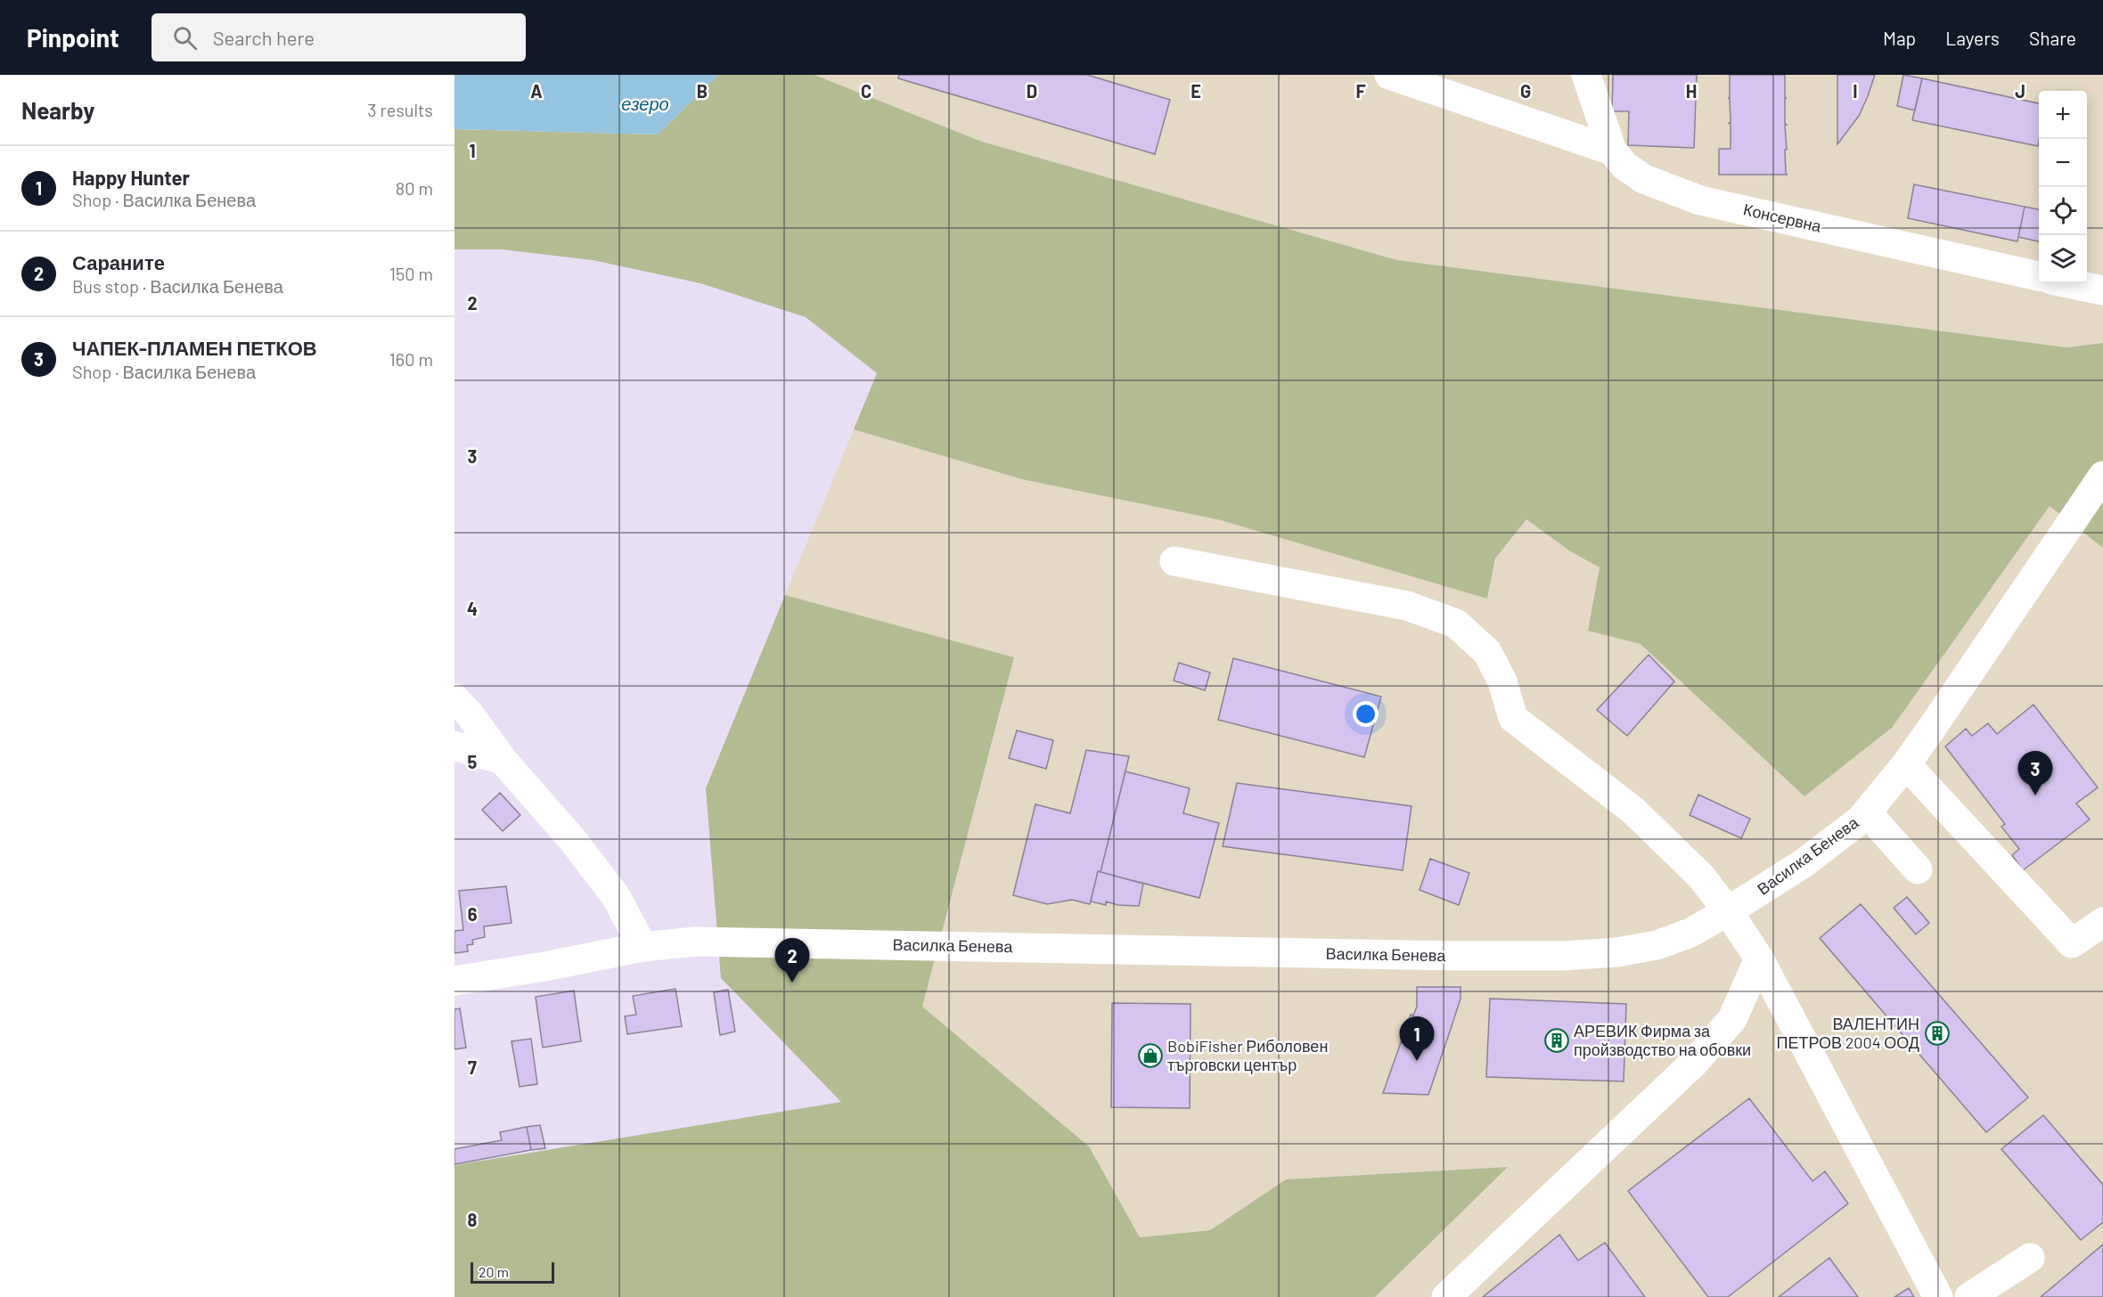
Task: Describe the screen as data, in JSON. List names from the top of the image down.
{
  "streets": {
    "street": ["Консервна", "Василка Бенева"]
  },
  "water": ["езеро"],
  "places": {
    "building": ["ВАЛЕНТИН ПЕТРОВ 2004 ООД", "АРЕВИК Фирма за пройзводство на обовки"],
    "shop": ["BobiFisher Риболовен търговски център"]
  },
  "scale_bar": "20 m",
  "page": {
    "header": "Pinpoint",
    "search": "Search here",
    "nav": ["Map", "Layers", "Share"],
    "heading": ["Nearby", "3 results"],
    "map_buttons": ["+", "−"],
    "list": [
      {
        "mark": "1",
        "name": "Happy Hunter",
        "note": "Shop · Василка Бенева",
        "value": "80 m"
      },
      {
        "mark": "2",
        "name": "Сараните",
        "note": "Bus stop · Василка Бенева",
        "value": "150 m"
      },
      {
        "mark": "3",
        "name": "ЧАПЕК-ПЛАМЕН ПЕТКОВ",
        "note": "Shop · Василка Бенева",
        "value": "160 m"
      }
    ],
    "pins": ["3", "2", "1"],
    "scale": "20 m"
  },
  "grid": {
    "columns": [
      "A",
      "B",
      "C",
      "D",
      "E",
      "F",
      "G",
      "H",
      "I",
      "J"
    ],
    "rows": [
      "1",
      "2",
      "3",
      "4",
      "5",
      "6",
      "7",
      "8"
    ]
  }
}
